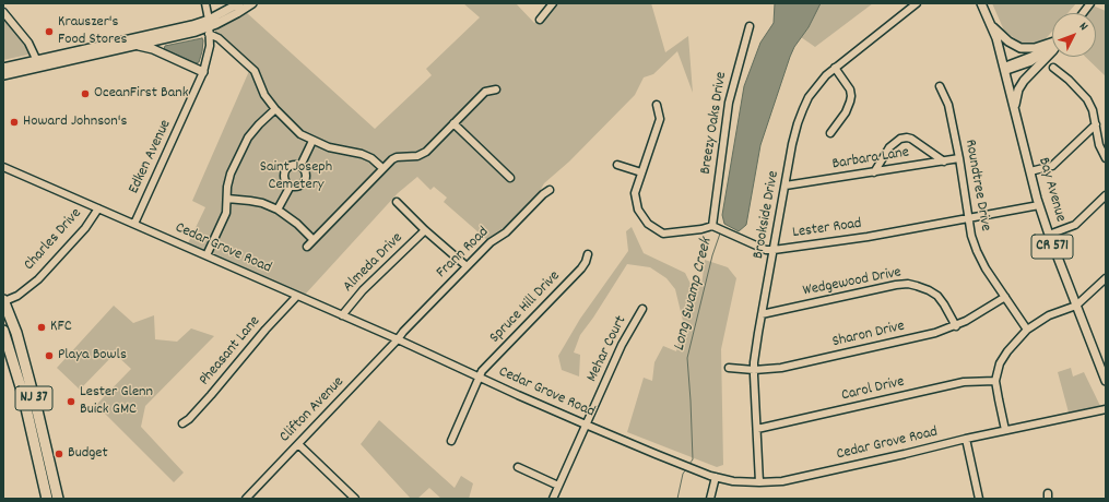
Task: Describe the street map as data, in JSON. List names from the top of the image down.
{
  "streets": {
    "highway": ["NJ 37"],
    "main road": ["Bay Avenue", "CR 571"],
    "street": [
      "Breezy Oaks Drive",
      "Edken Avenue",
      "Barbara Lane",
      "Roundtree Drive",
      "Brookside Drive",
      "Lester Road",
      "Charles Drive",
      "Cedar Grove Road",
      "Frann Road",
      "Almeda Drive",
      "Wedgewood Drive",
      "Spruce Hill Drive",
      "Sharon Drive",
      "Mehar Court",
      "Pheasant Lane",
      "Carol Drive",
      "Clifton Avenue"
    ]
  },
  "crossings": [
    ["Breezy Oaks Drive", "Lester Road"],
    ["Edken Avenue", "Cedar Grove Road"],
    ["Barbara Lane", "Roundtree Drive"],
    ["Barbara Lane", "Brookside Drive"],
    ["Roundtree Drive", "Lester Road"],
    ["Roundtree Drive", "Sharon Drive"],
    ["Bay Avenue", "Lester Road"],
    ["Brookside Drive", "Lester Road"],
    ["Brookside Drive", "Cedar Grove Road"],
    ["Brookside Drive", "Wedgewood Drive"],
    ["Brookside Drive", "Sharon Drive"],
    ["Brookside Drive", "Carol Drive"],
    ["Charles Drive", "Cedar Grove Road"],
    ["Charles Drive", "NJ 37"],
    ["Cedar Grove Road", "Frann Road"],
    ["Cedar Grove Road", "Almeda Drive"],
    ["Cedar Grove Road", "Spruce Hill Drive"],
    ["Cedar Grove Road", "Mehar Court"],
    ["Cedar Grove Road", "Pheasant Lane"],
    ["Cedar Grove Road", "Clifton Avenue"],
    ["Frann Road", "Clifton Avenue"],
    ["Wedgewood Drive", "Sharon Drive"]
  ],
  "water": ["Long Swamp Creek"],
  "parks": ["Saint Joseph Cemetery"],
  "places": [
    "Krauszer's Food Stores",
    "OceanFirst Bank",
    "Howard Johnson's",
    "KFC",
    "Playa Bowls",
    "Lester Glenn Buick GMC",
    "Budget"
  ],
  "north": "top right"
}
